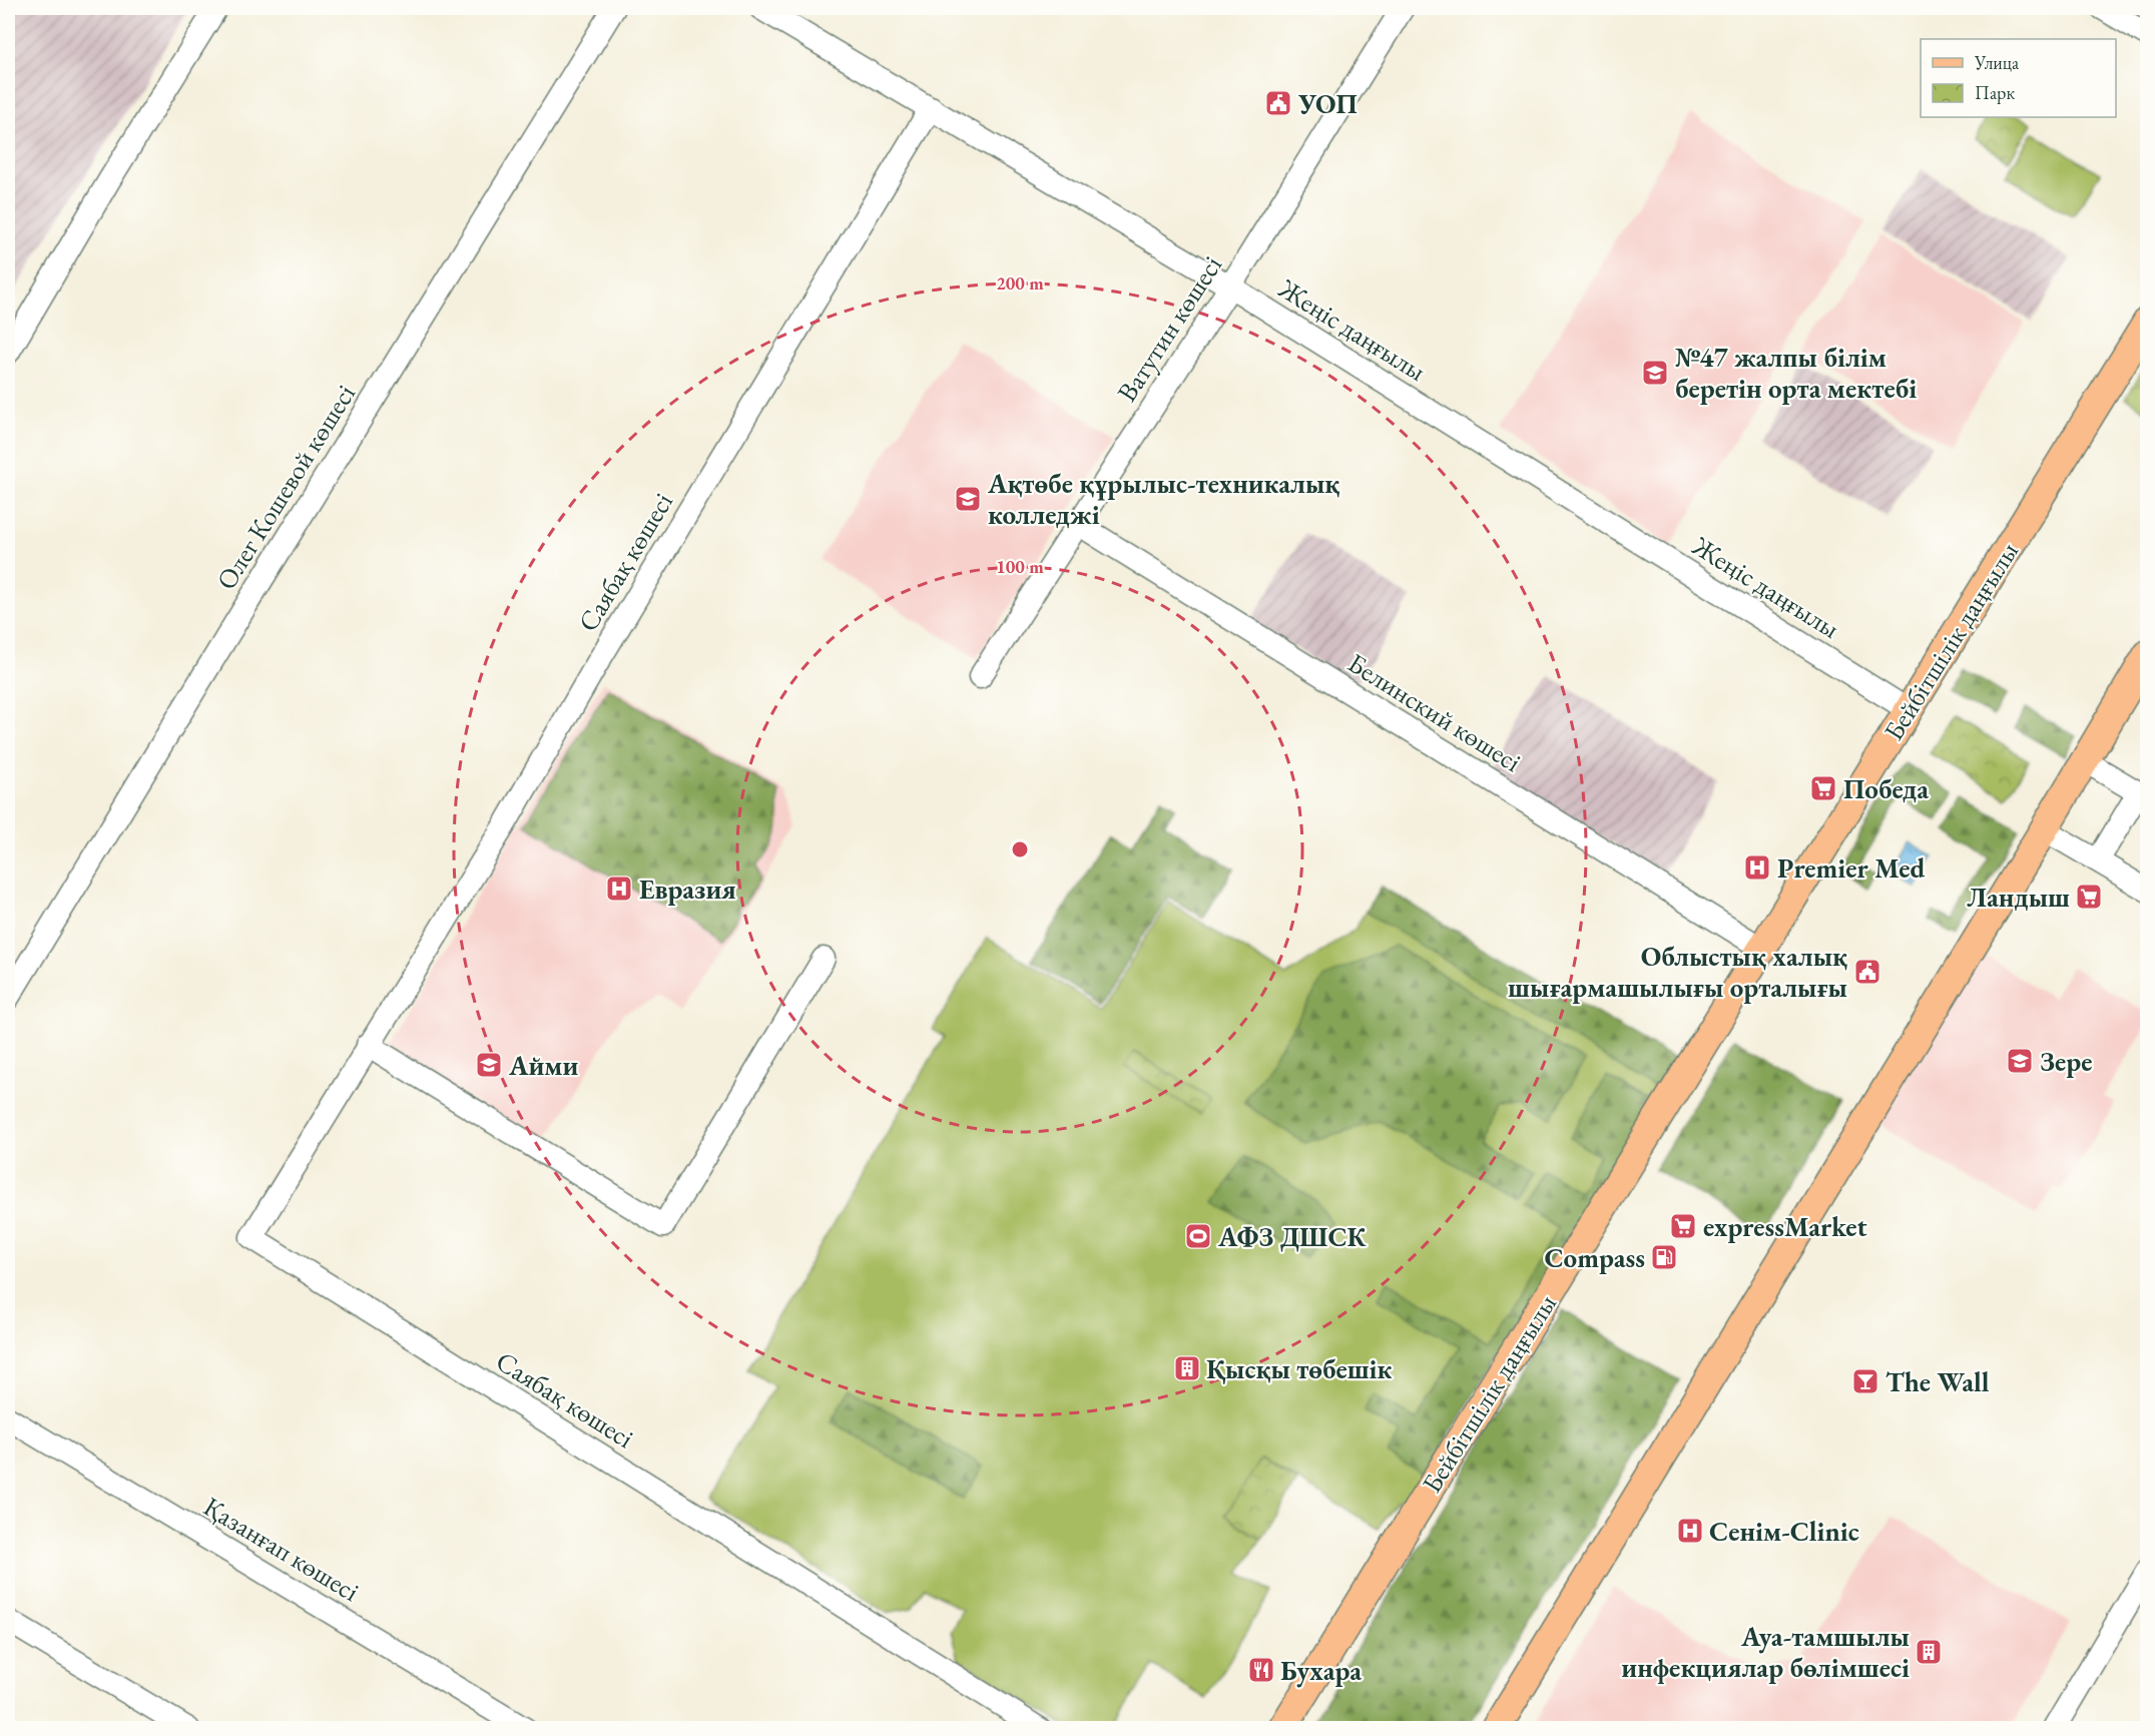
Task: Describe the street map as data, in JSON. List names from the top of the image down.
{
  "streets": {
    "main road": ["Бейбітшілік даңғылы"],
    "street": [
      "Ватутин көшесі",
      "Жеңіс даңғылы",
      "Олег Кошевой көшесі",
      "Саябақ көшесі",
      "Белинский көшесі",
      "Қазанғап көшесі"
    ]
  },
  "crossings": [
    ["Ватутин көшесі", "Жеңіс даңғылы"],
    ["Ватутин көшесі", "Белинский көшесі"],
    ["Жеңіс даңғылы", "Саябақ көшесі"],
    ["Жеңіс даңғылы", "Бейбітшілік даңғылы"],
    ["Бейбітшілік даңғылы", "Белинский көшесі"]
  ],
  "places": {
    "public building": ["УОП", "Облыстық халық шығармашылығы орталығы"],
    "school or university": [
      "№47 жалпы білім беретін орта мектебі",
      "Ақтөбе құрылыс-техникалық колледжі",
      "Зере",
      "Айми"
    ],
    "supermarket": ["Победа", "Ландыш", "expressMarket"],
    "hospital": ["Premier Med", "Евразия", "Сенім-Clinic"],
    "sports": ["АФЗ ДШСК"],
    "fuel station": ["Compass"],
    "building": ["Қысқы төбешік", "Ауа-тамшылы инфекциялар бөлімшесі"],
    "bar": ["The Wall"],
    "restaurant": ["Бухара"]
  },
  "legend": ["Улица", "Парк"],
  "rings": ["200 m", "100 m"]
}
